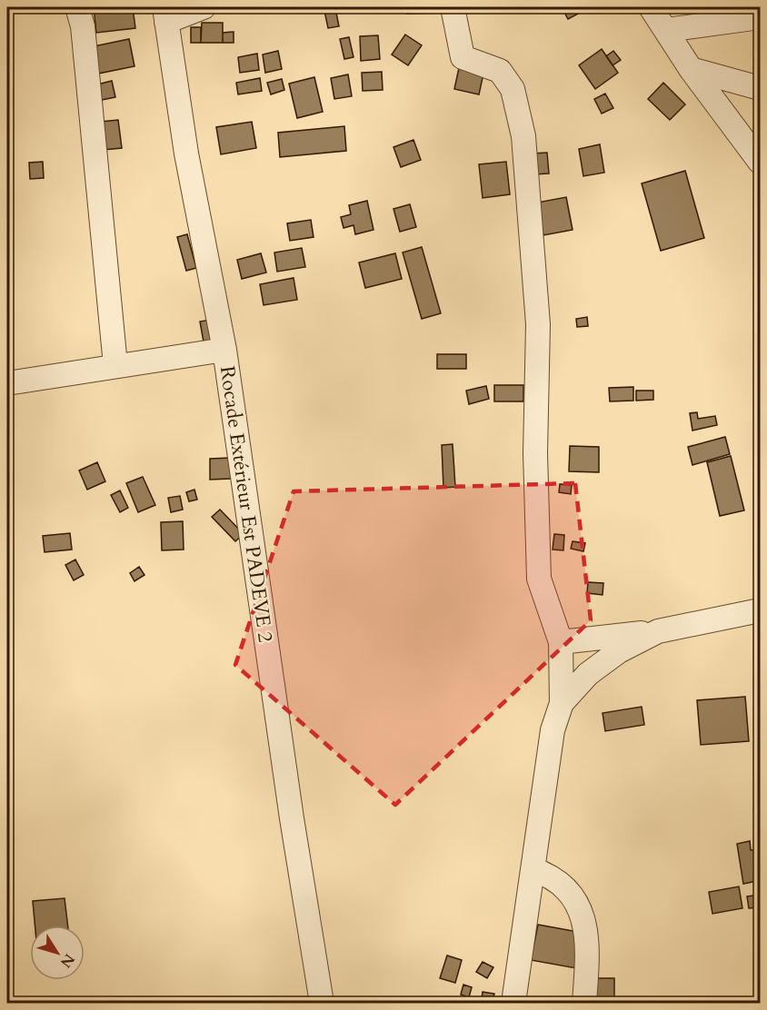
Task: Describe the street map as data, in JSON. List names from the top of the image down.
{
  "streets": {
    "street": ["Rocade Extérieur Est PADEVE 2"]
  },
  "north": "bottom right"
}
